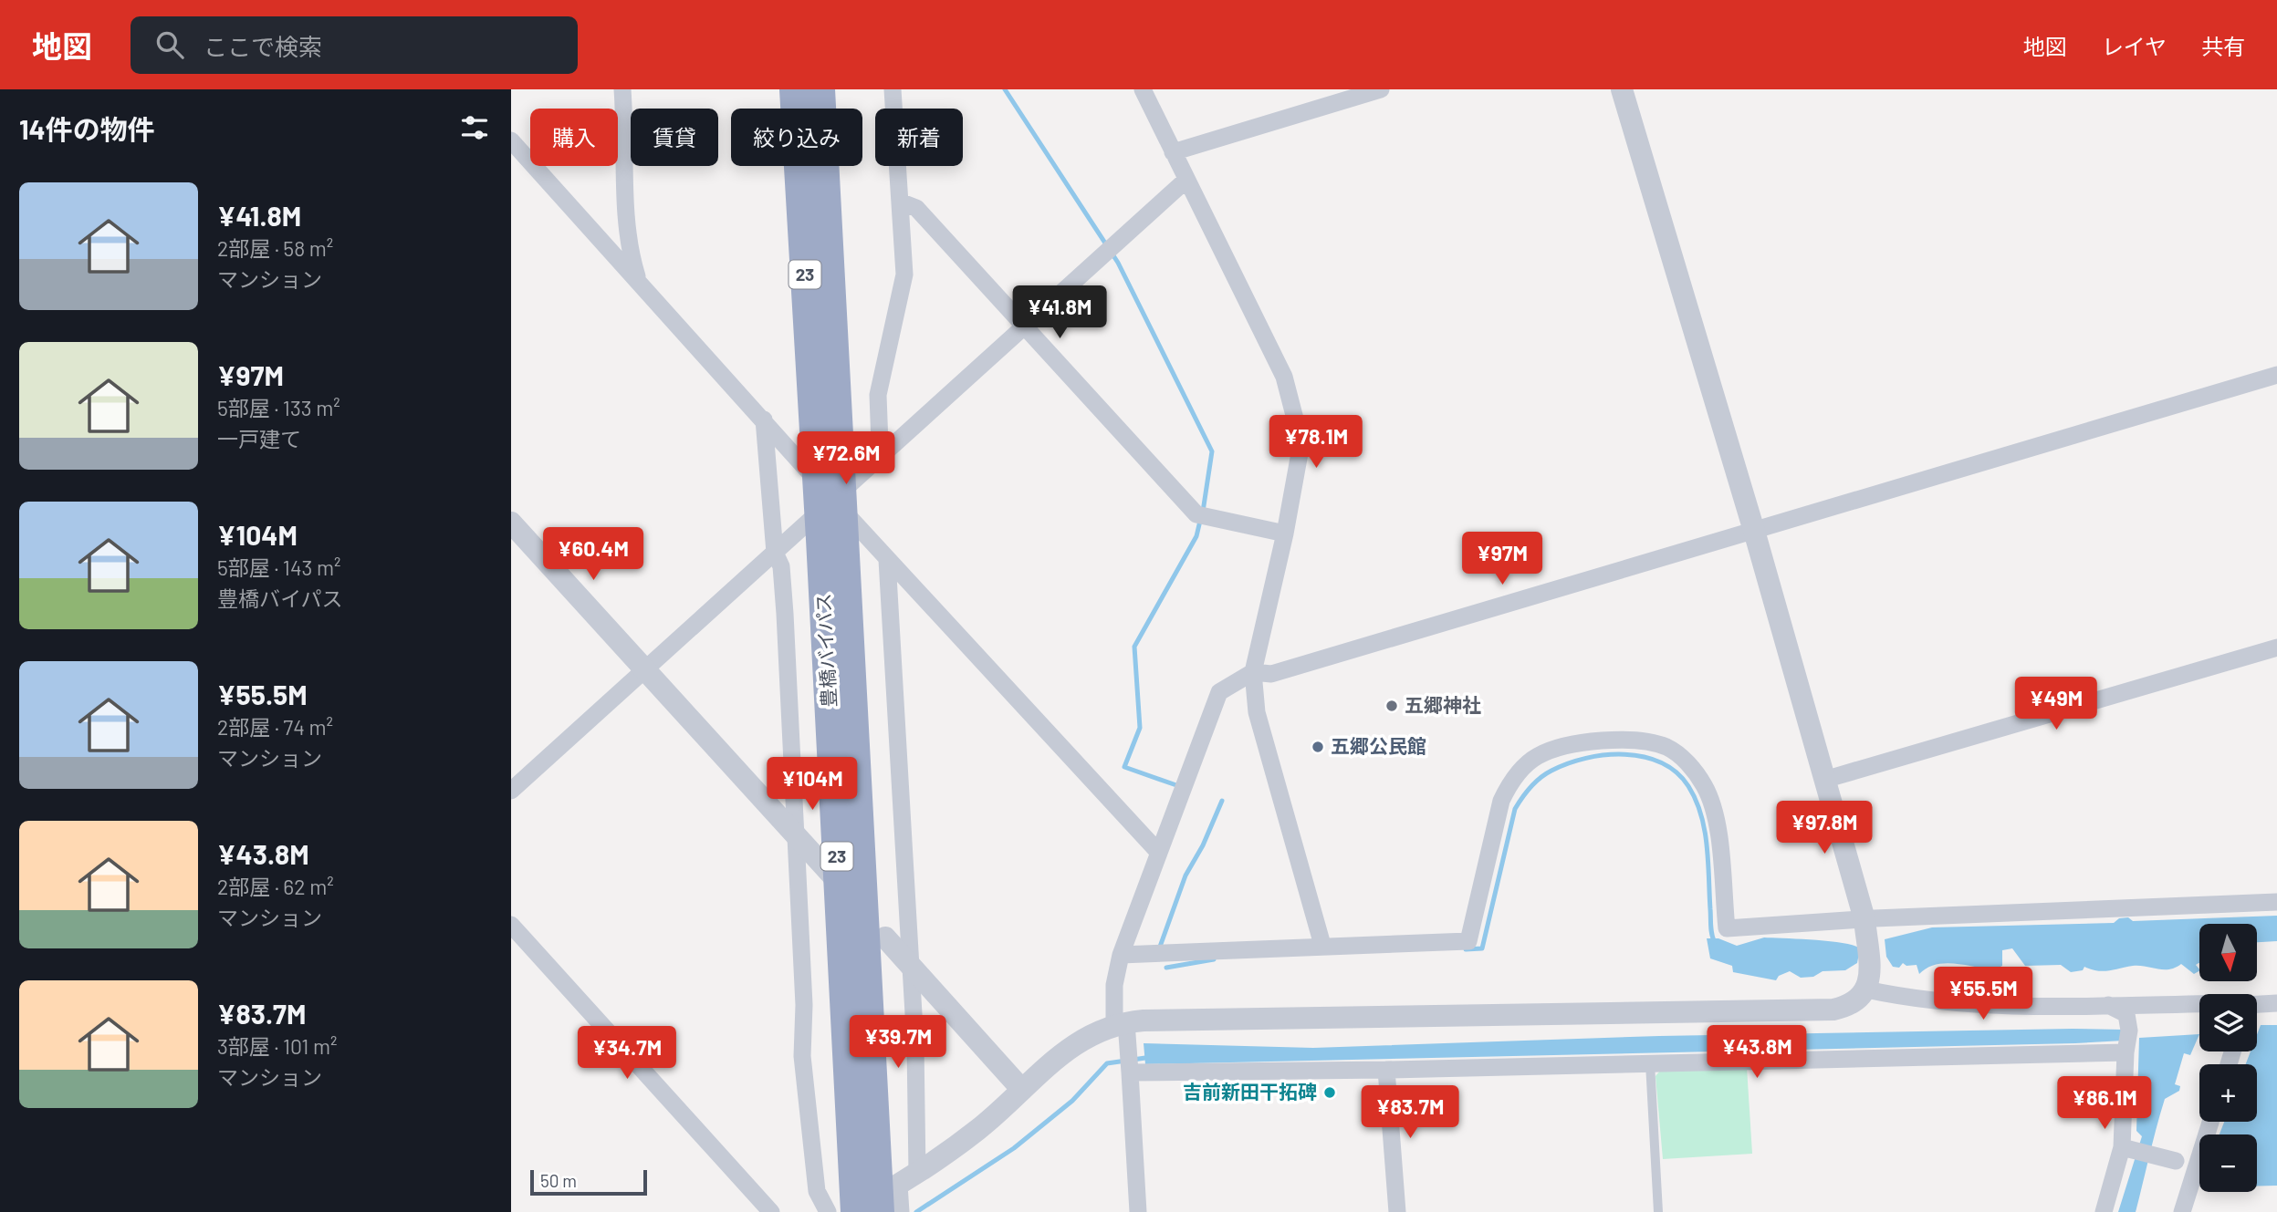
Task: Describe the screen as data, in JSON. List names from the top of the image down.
{
  "streets": {
    "highway": ["23", "豊橋バイパス"]
  },
  "places": ["五郷神社", "五郷公民館", "吉前新田干拓碑"],
  "scale_bar": "50 m",
  "north": "bottom",
  "page": {
    "header": "地図",
    "search": "ここで検索",
    "nav": ["地図", "レイヤ", "共有"],
    "heading": "14件の物件",
    "chip": [
      "購入",
      "賃貸",
      "絞り込み",
      "新着"
    ],
    "list": [
      {
        "name": "¥41.8M",
        "note": "2部屋 · 58 m² · マンション"
      },
      {
        "name": "¥97M",
        "note": "5部屋 · 133 m² · 一戸建て"
      },
      {
        "name": "¥104M",
        "note": "5部屋 · 143 m² · 豊橋バイパス"
      },
      {
        "name": "¥55.5M",
        "note": "2部屋 · 74 m² · マンション"
      },
      {
        "name": "¥43.8M",
        "note": "2部屋 · 62 m² · マンション"
      },
      {
        "name": "¥83.7M",
        "note": "3部屋 · 101 m² · マンション"
      }
    ],
    "price": [
      "¥41.8M",
      "¥78.1M",
      "¥72.6M",
      "¥60.4M",
      "¥97M",
      "¥49M",
      "¥104M",
      "¥97.8M",
      "¥55.5M",
      "¥39.7M",
      "¥43.8M",
      "¥34.7M",
      "¥86.1M",
      "¥83.7M"
    ],
    "map_buttons": ["+", "−"],
    "scale": "50 m"
  }
}
